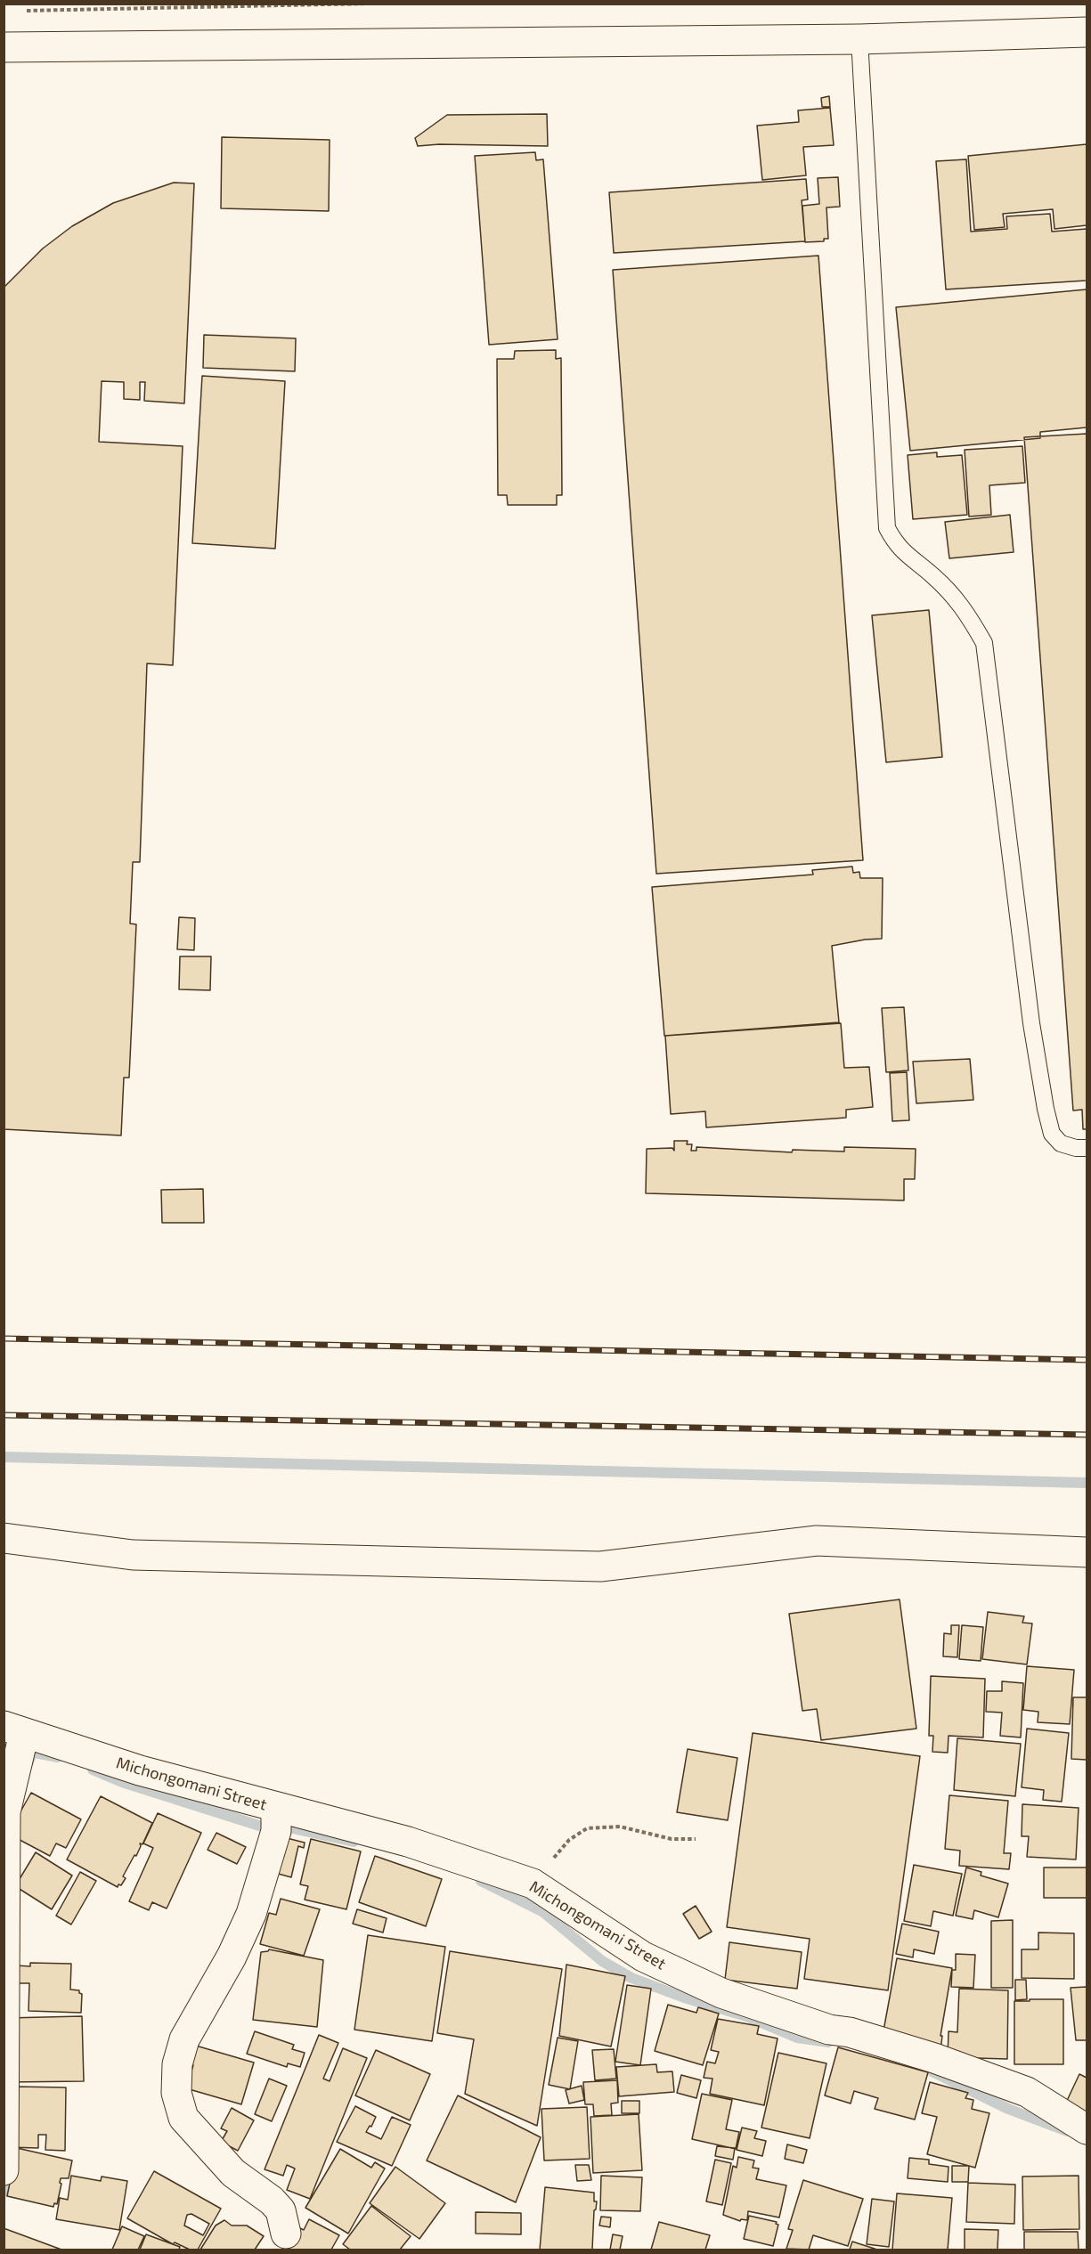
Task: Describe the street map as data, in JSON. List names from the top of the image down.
{
  "streets": {
    "street": ["Michongomani Street"]
  }
}
